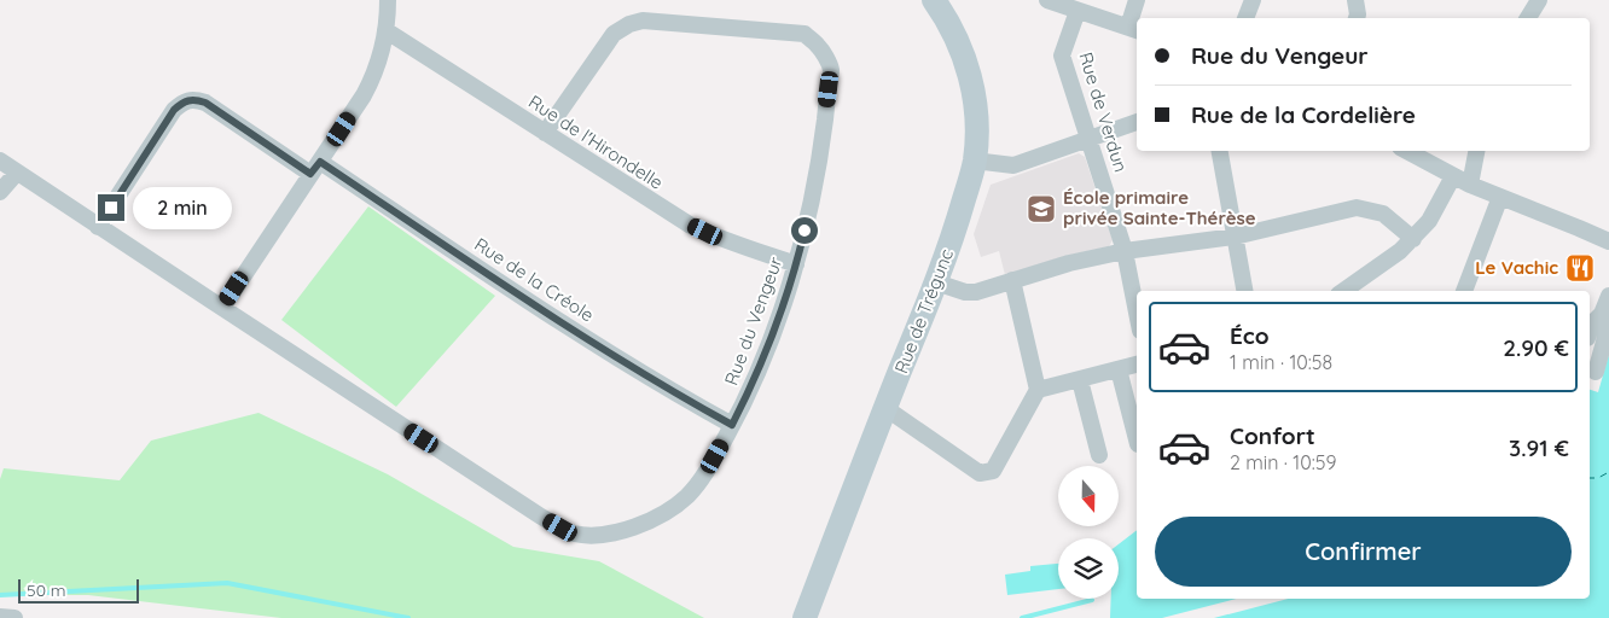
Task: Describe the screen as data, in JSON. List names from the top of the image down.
{
  "streets": {
    "main road": ["Rue de Trégunc"],
    "street": [
      "Rue de Verdun",
      "Rue de l'Hirondelle",
      "Rue de la Créole",
      "Rue du Vengeur"
    ]
  },
  "crossings": [
    ["Rue de l'Hirondelle", "Rue du Vengeur"],
    ["Rue de la Créole", "Rue du Vengeur"]
  ],
  "places": {
    "school or university": ["École primaire privée Sainte-Thérèse"],
    "restaurant": ["Le Vachic"]
  },
  "scale_bar": "50 m",
  "north": "bottom",
  "page": {
    "banner": ["Rue du Vengeur", "Rue de la Cordelière"],
    "bubble": "2 min",
    "list": [
      {
        "name": "Éco",
        "note": "1 min · 10:58",
        "value": "2.90 €"
      },
      {
        "name": "Confort",
        "note": "2 min · 10:59",
        "value": "3.91 €"
      }
    ],
    "buttons": "Confirmer",
    "scale": "50 m"
  }
}
